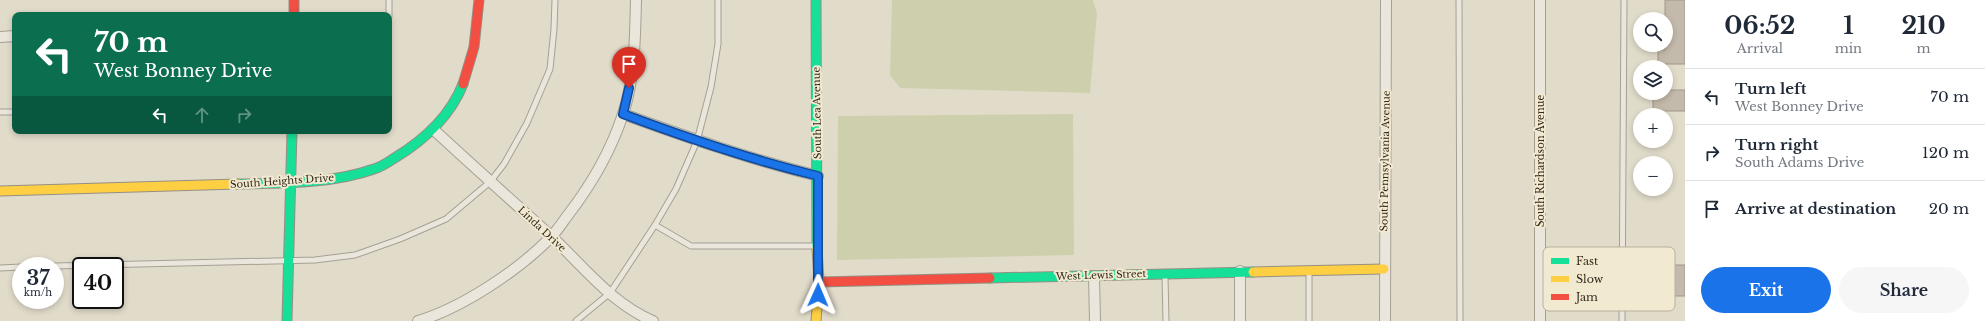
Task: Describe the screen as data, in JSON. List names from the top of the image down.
{
  "streets": {
    "street": [
      "South Lea Avenue",
      "South Pennsylvania Avenue",
      "South Richardson Avenue",
      "South Heights Drive",
      "Linda Drive",
      "West Lewis Street"
    ]
  },
  "crossings": [
    ["South Lea Avenue", "West Lewis Street"],
    ["South Pennsylvania Avenue", "West Lewis Street"],
    ["South Heights Drive", "Linda Drive"]
  ],
  "legend": ["Fast", "Slow", "Jam"],
  "page": {
    "eta": [
      "06:52",
      "Arrival",
      "1",
      "min",
      "210",
      "m"
    ],
    "map_buttons": ["+", "−"],
    "turn": ["70 m", "West Bonney Drive"],
    "list": [
      {
        "name": "Turn left",
        "note": "West Bonney Drive",
        "value": "70 m"
      },
      {
        "name": "Turn right",
        "note": "South Adams Drive",
        "value": "120 m"
      },
      {
        "name": "Arrive at destination",
        "value": "20 m"
      }
    ],
    "speed": "37 km/h",
    "limit": "40",
    "buttons": ["Exit", "Share"]
  }
}
